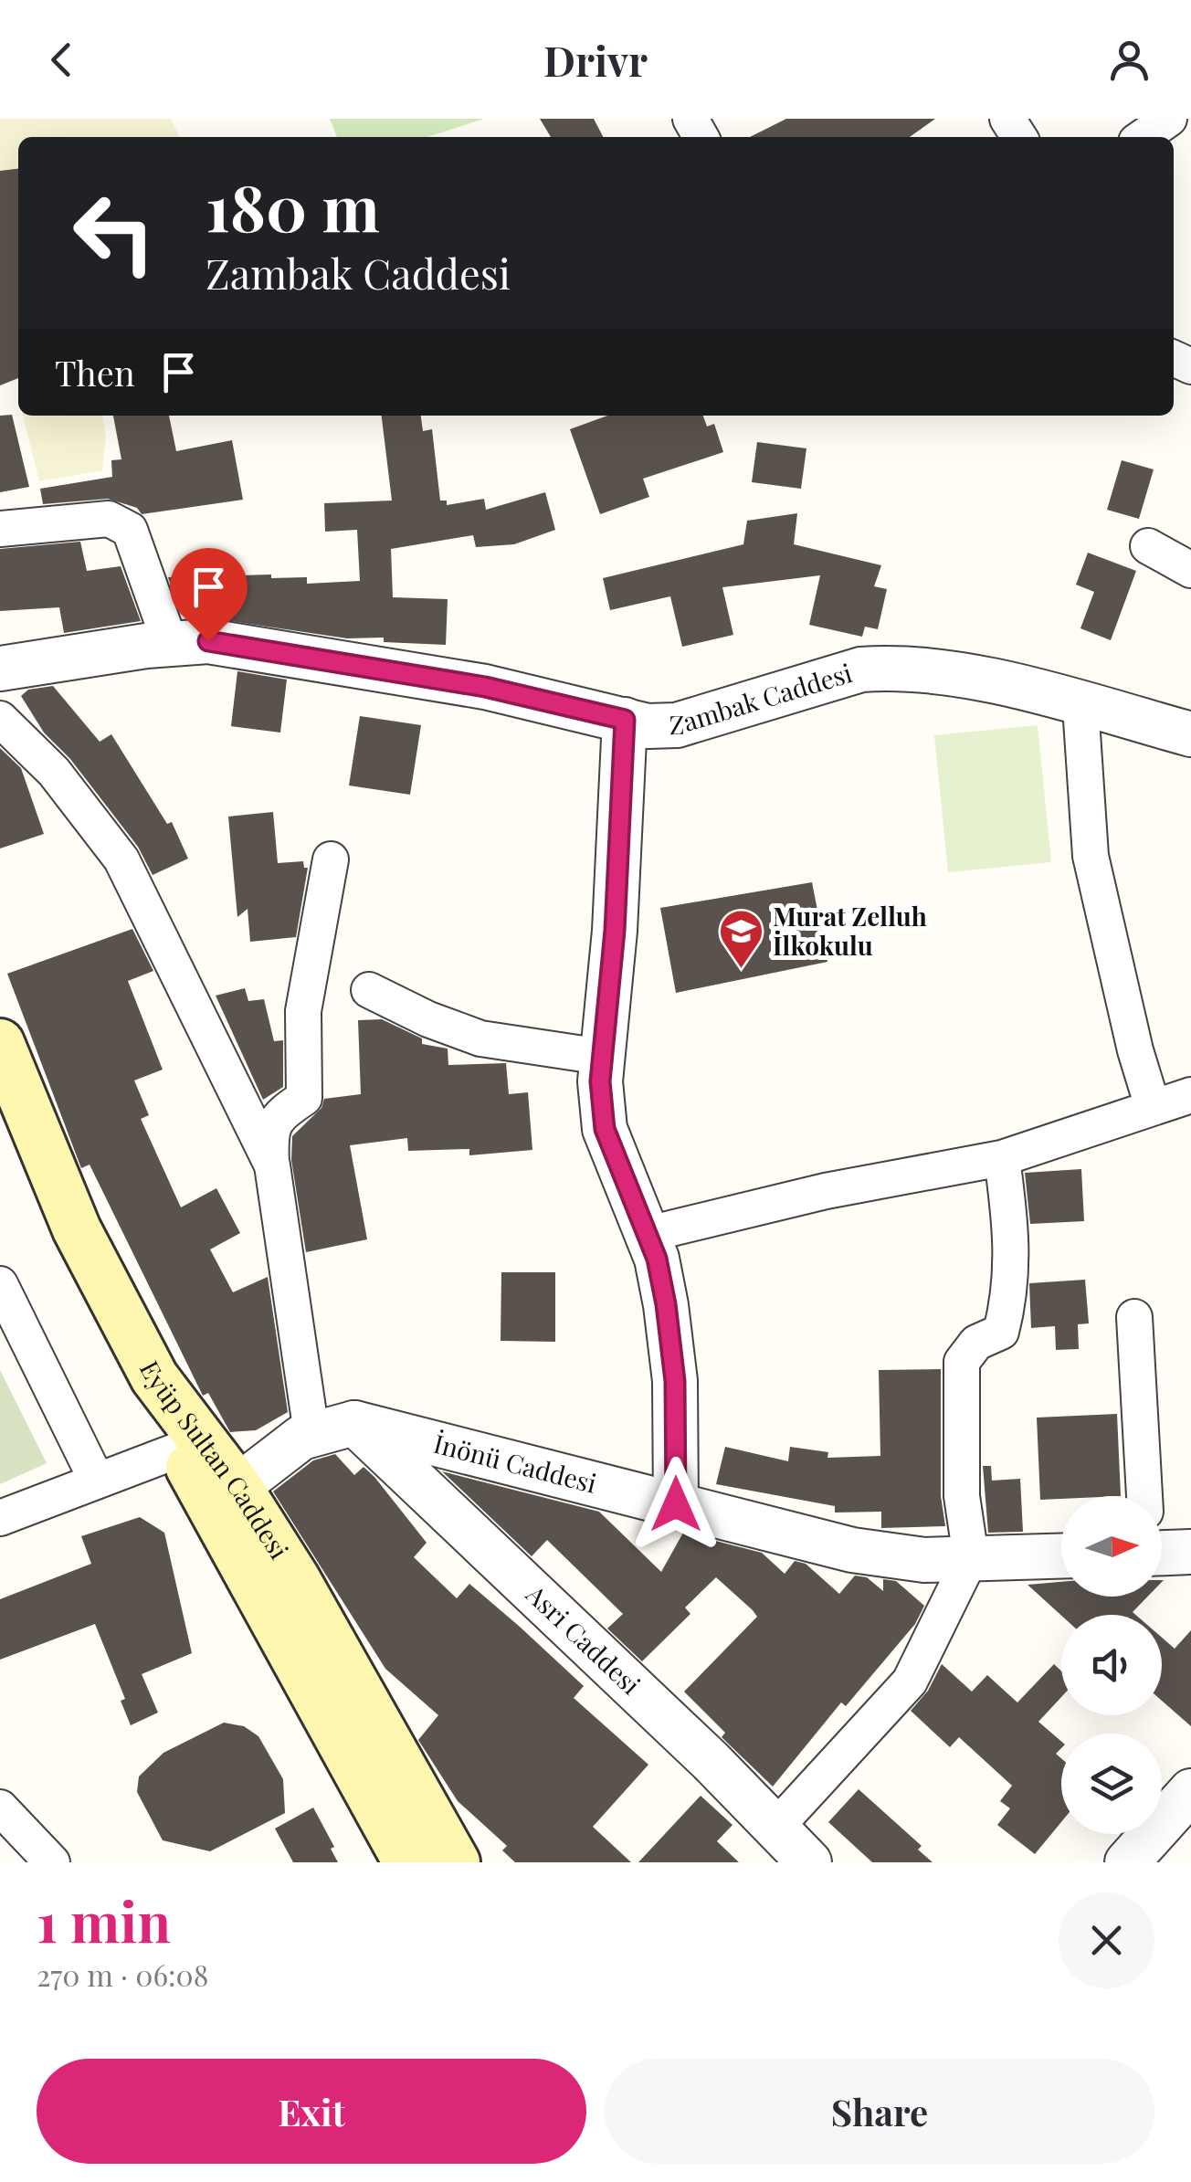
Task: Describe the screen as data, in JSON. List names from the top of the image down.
{
  "streets": {
    "main road": ["Eyüp Sultan Caddesi"],
    "street": ["Zambak Caddesi", "İnönü Caddesi", "Asri Caddesi"]
  },
  "crossings": [
    ["Eyüp Sultan Caddesi", "İnönü Caddesi"],
    ["İnönü Caddesi", "Asri Caddesi"]
  ],
  "places": {
    "school or university": ["Murat Zelluh İlkokulu"]
  },
  "north": "right",
  "page": {
    "header": "Drivr",
    "turn": ["180 m", "Zambak Caddesi"],
    "then": "Then",
    "heading": ["1 min", "270 m · 06:08"],
    "buttons": ["Exit", "Share"]
  }
}
